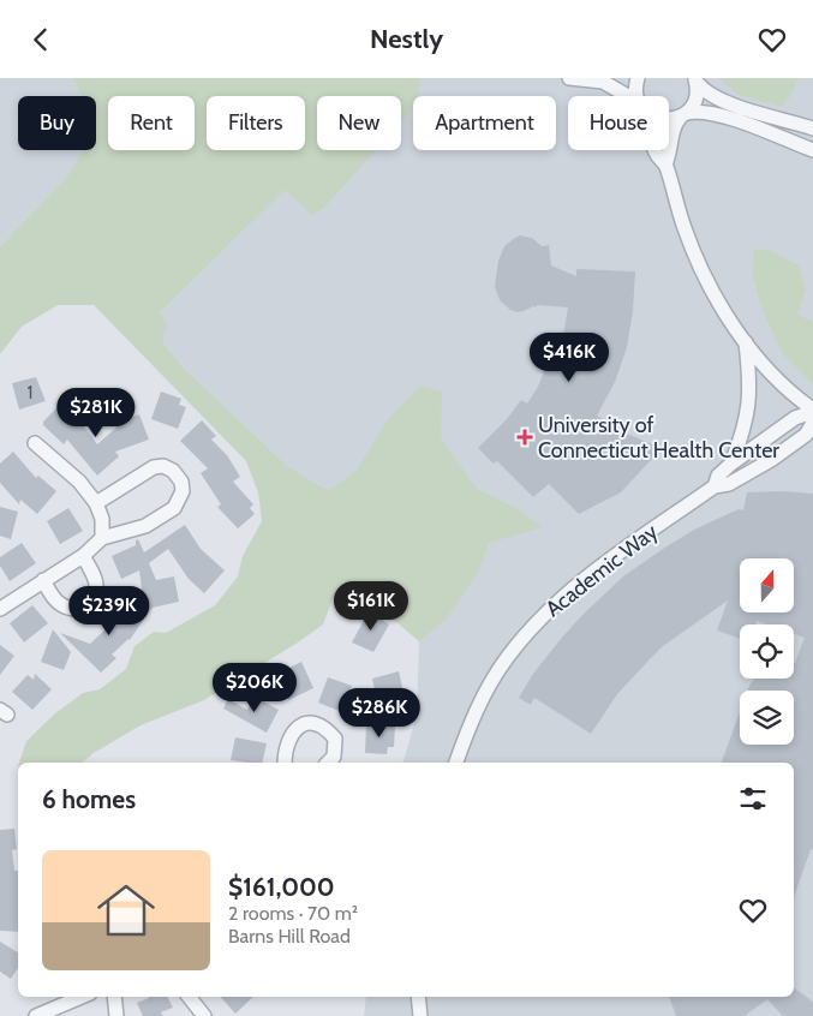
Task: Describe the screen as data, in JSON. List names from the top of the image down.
{
  "streets": {
    "street": ["Academic Way"]
  },
  "places": {
    "health": ["University of Connecticut Health Center"]
  },
  "house_numbers": ["1"],
  "north": "top",
  "page": {
    "header": "Nestly",
    "chip": [
      "Buy",
      "Rent",
      "Filters",
      "New",
      "Apartment",
      "House"
    ],
    "price": [
      "$416K",
      "$281K",
      "$161K",
      "$239K",
      "$206K",
      "$286K"
    ],
    "heading": "6 homes",
    "list": [
      {
        "name": "$161,000",
        "note": "2 rooms · 70 m² · Barns Hill Road"
      }
    ]
  }
}
